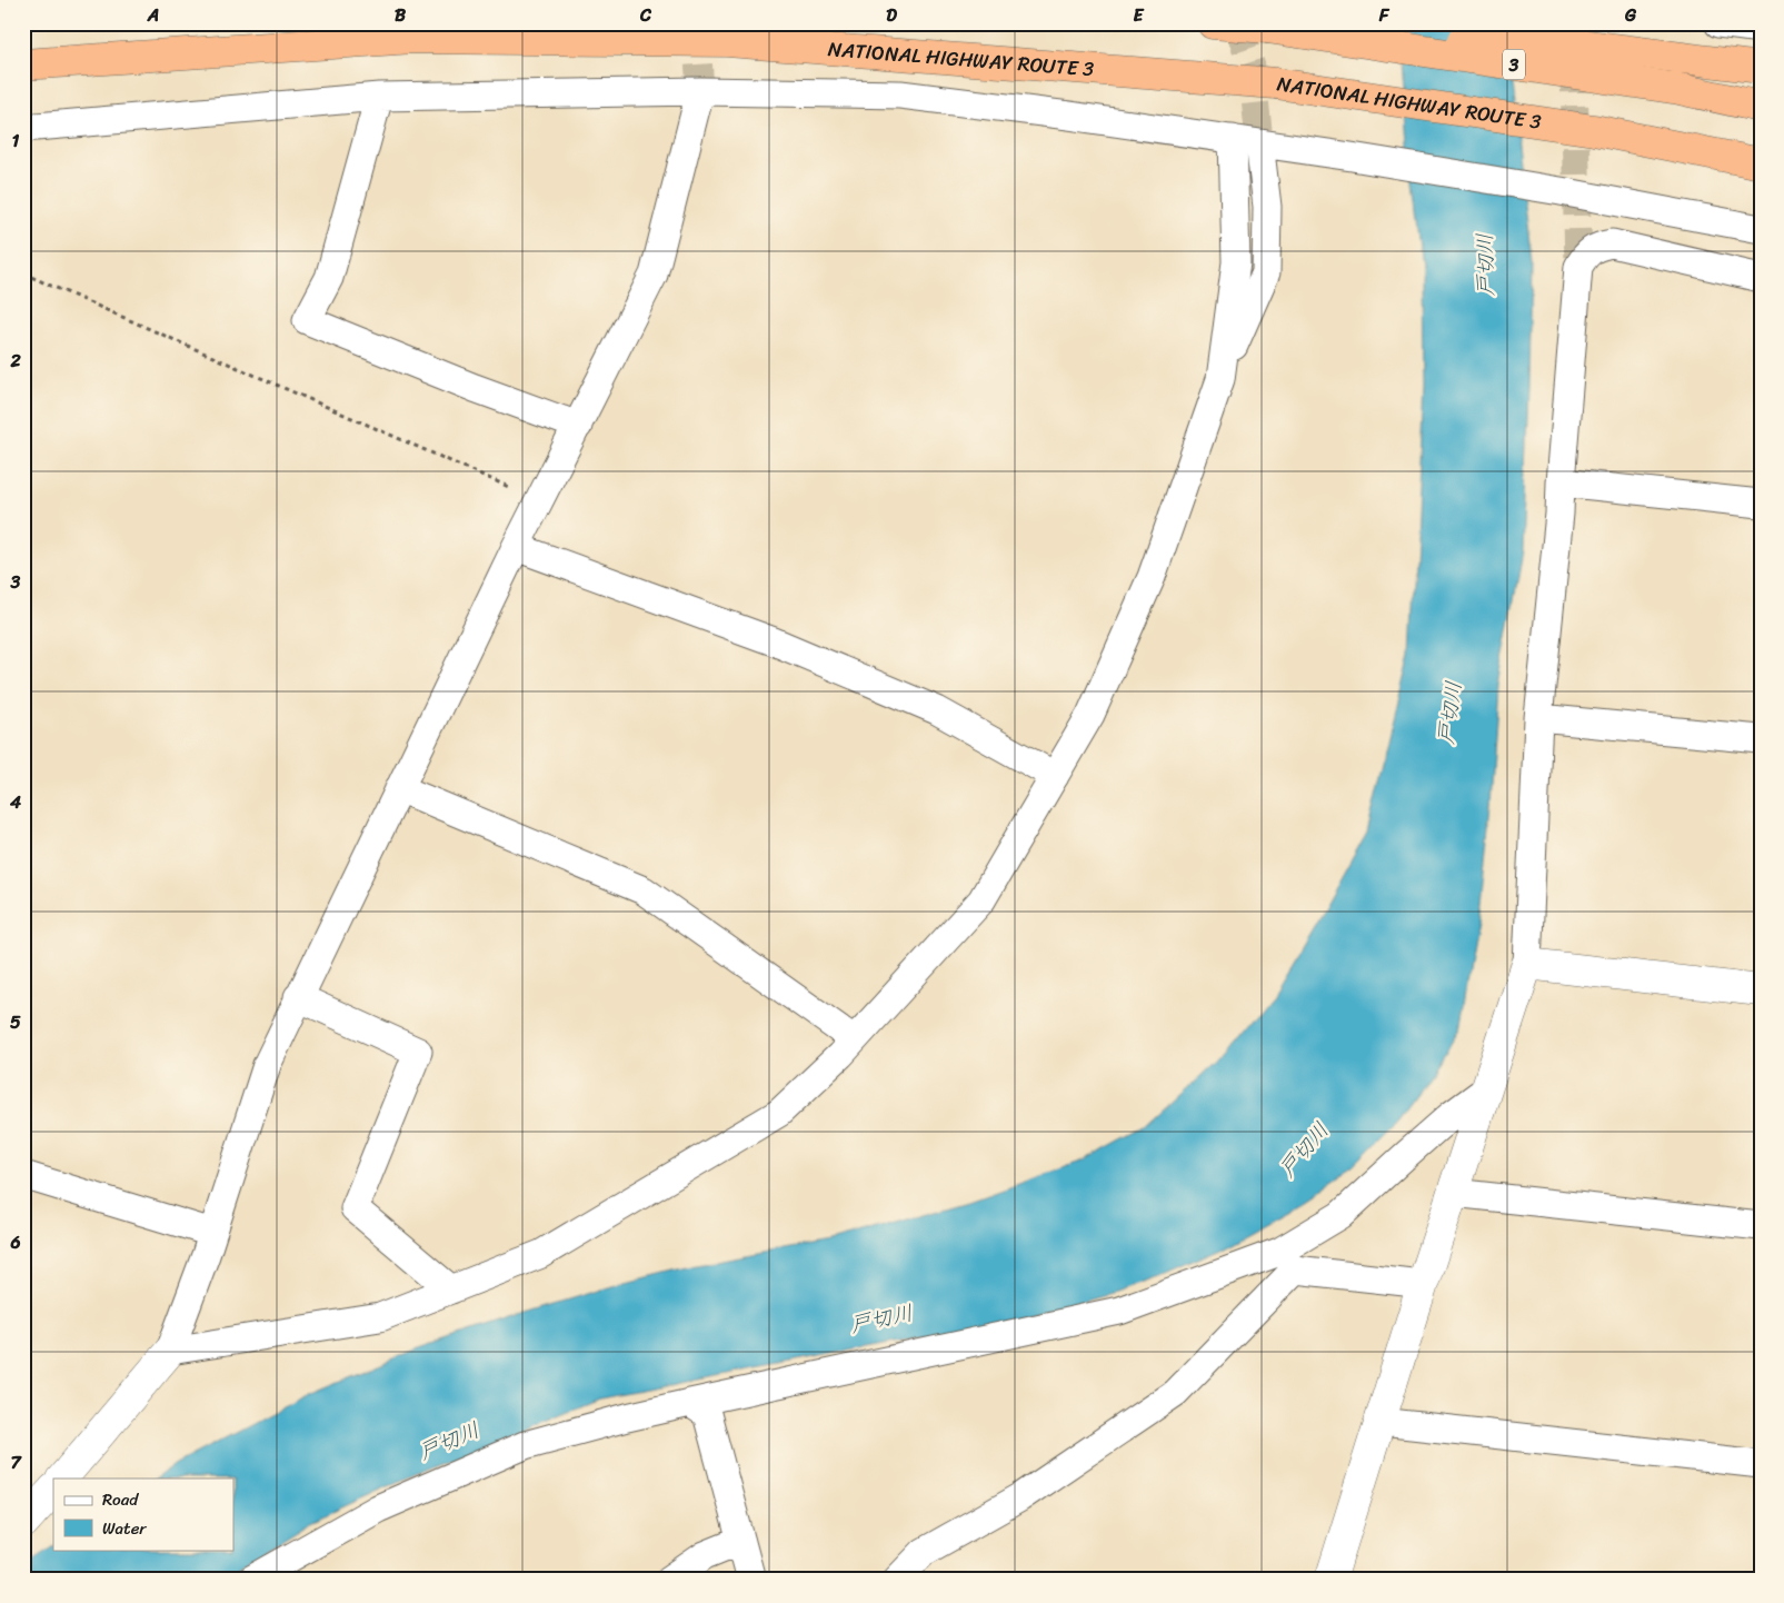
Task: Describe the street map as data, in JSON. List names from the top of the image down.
{
  "streets": {
    "highway": ["NATIONAL HIGHWAY ROUTE 3", "3"]
  },
  "water": ["戸切川"],
  "legend": ["Road", "Water"],
  "grid": {
    "columns": [
      "A",
      "B",
      "C",
      "D",
      "E",
      "F",
      "G"
    ],
    "rows": [
      "1",
      "2",
      "3",
      "4",
      "5",
      "6",
      "7"
    ]
  }
}
